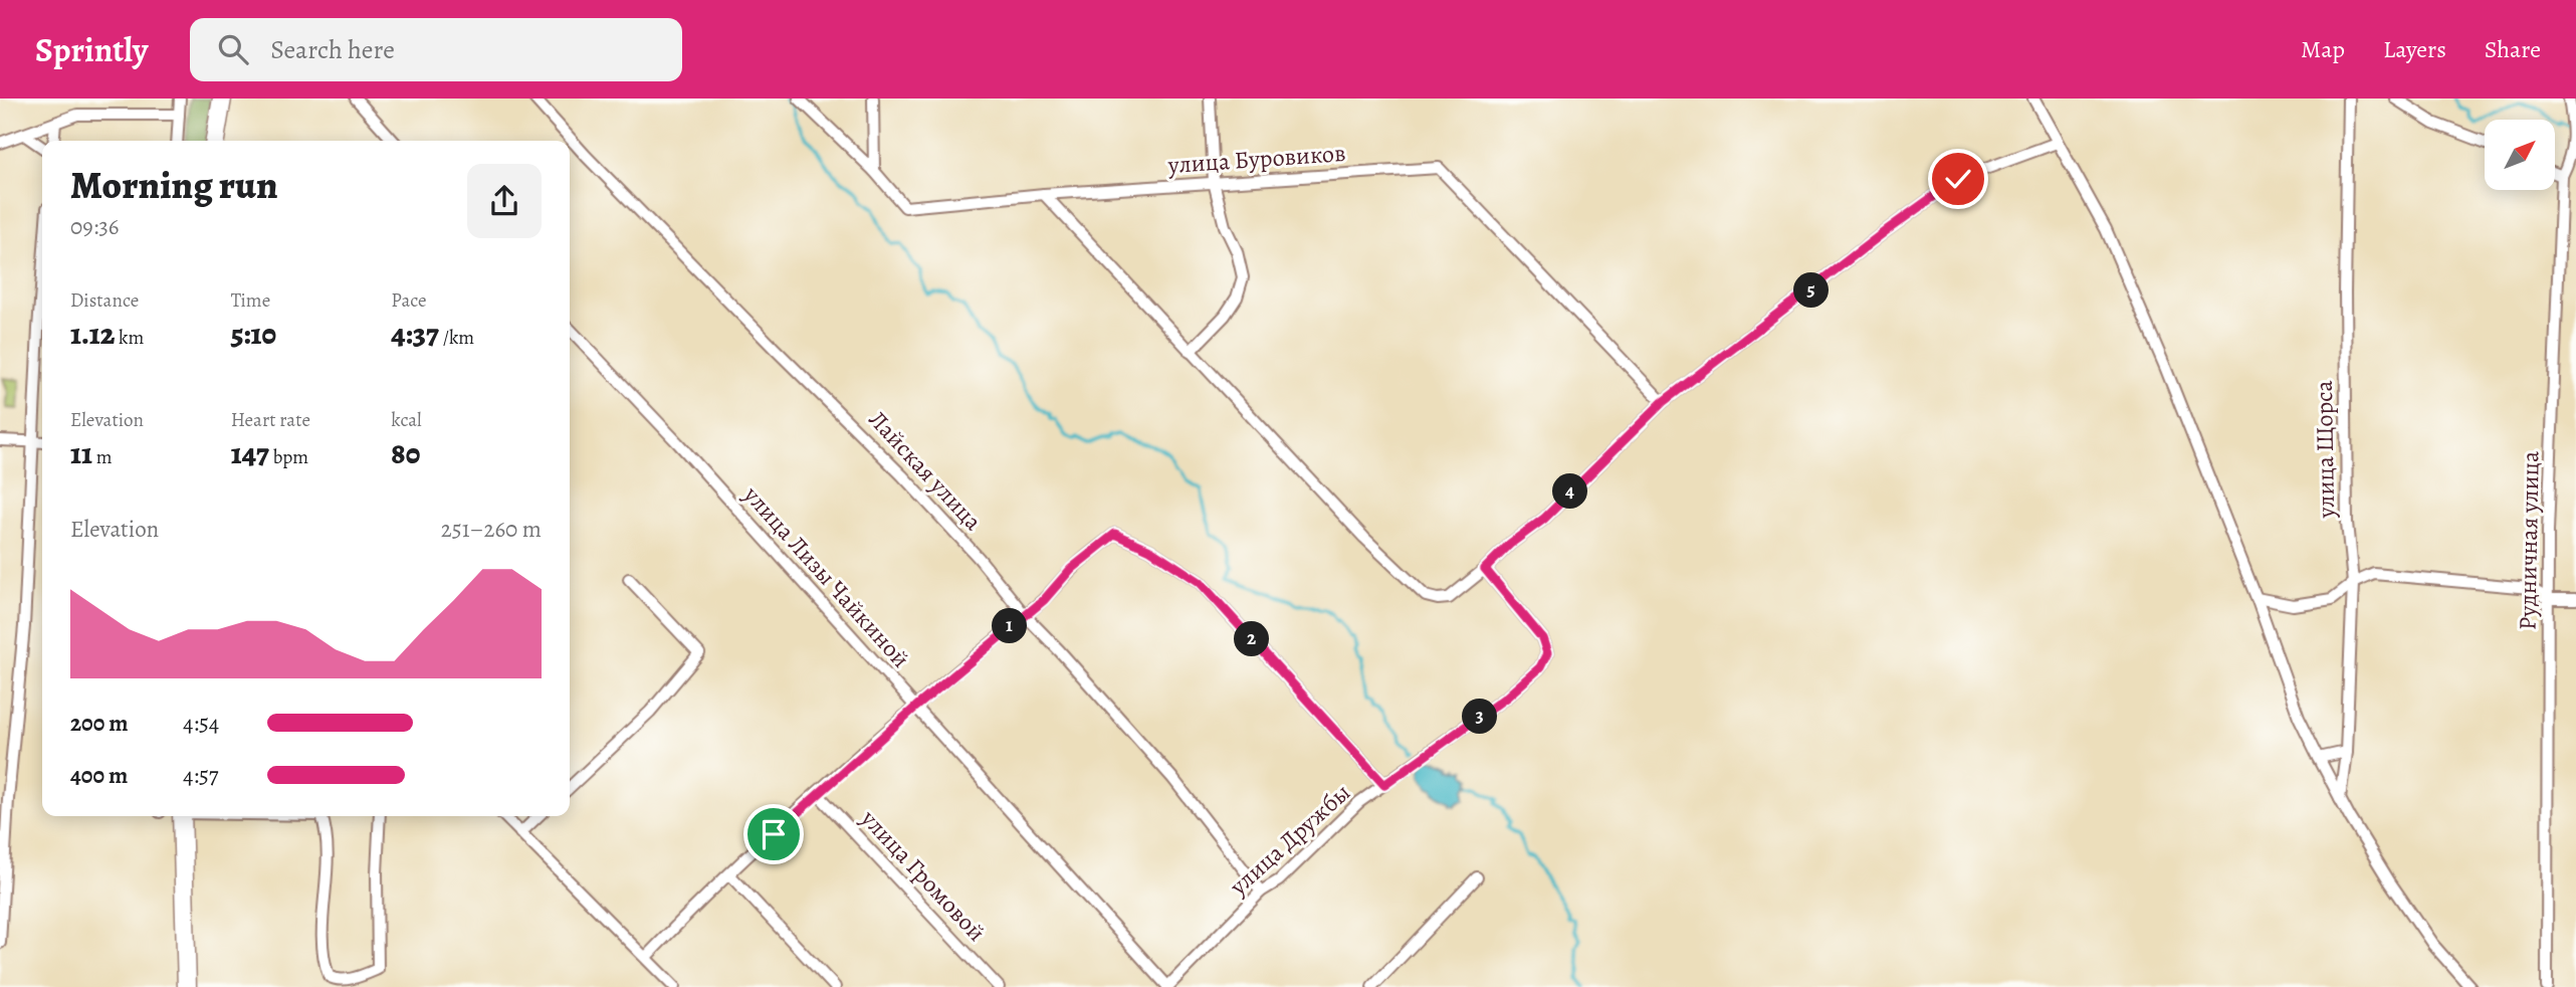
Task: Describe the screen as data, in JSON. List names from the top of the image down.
{
  "streets": {
    "street": [
      "улица Буровиков",
      "улица Щорса",
      "Лайская улица",
      "Рудничная улица",
      "улица Лизы Чайкиной",
      "улица Дружбы",
      "улица Громовой"
    ]
  },
  "crossings": [
    ["Лайская улица", "улица Дружбы"],
    ["улица Лизы Чайкиной", "улица Дружбы"]
  ],
  "north": "top right",
  "page": {
    "header": "Sprintly",
    "search": "Search here",
    "nav": ["Map", "Layers", "Share"],
    "heading": ["Morning run", "09:36"],
    "stats": [
      ["Distance", "1.12 km"],
      ["Time", "5:10"],
      ["Pace", "4:37 /km"],
      ["Elevation", "11 m"],
      ["Heart rate", "147 bpm"],
      ["kcal", "80"]
    ],
    "pins": [
      "5",
      "4",
      "1",
      "2",
      "3"
    ],
    "chart": ["Elevation", "251–260 m"],
    "list": [
      {
        "name": "200 m",
        "note": "4:54"
      },
      {
        "name": "400 m",
        "note": "4:57"
      }
    ]
  }
}
